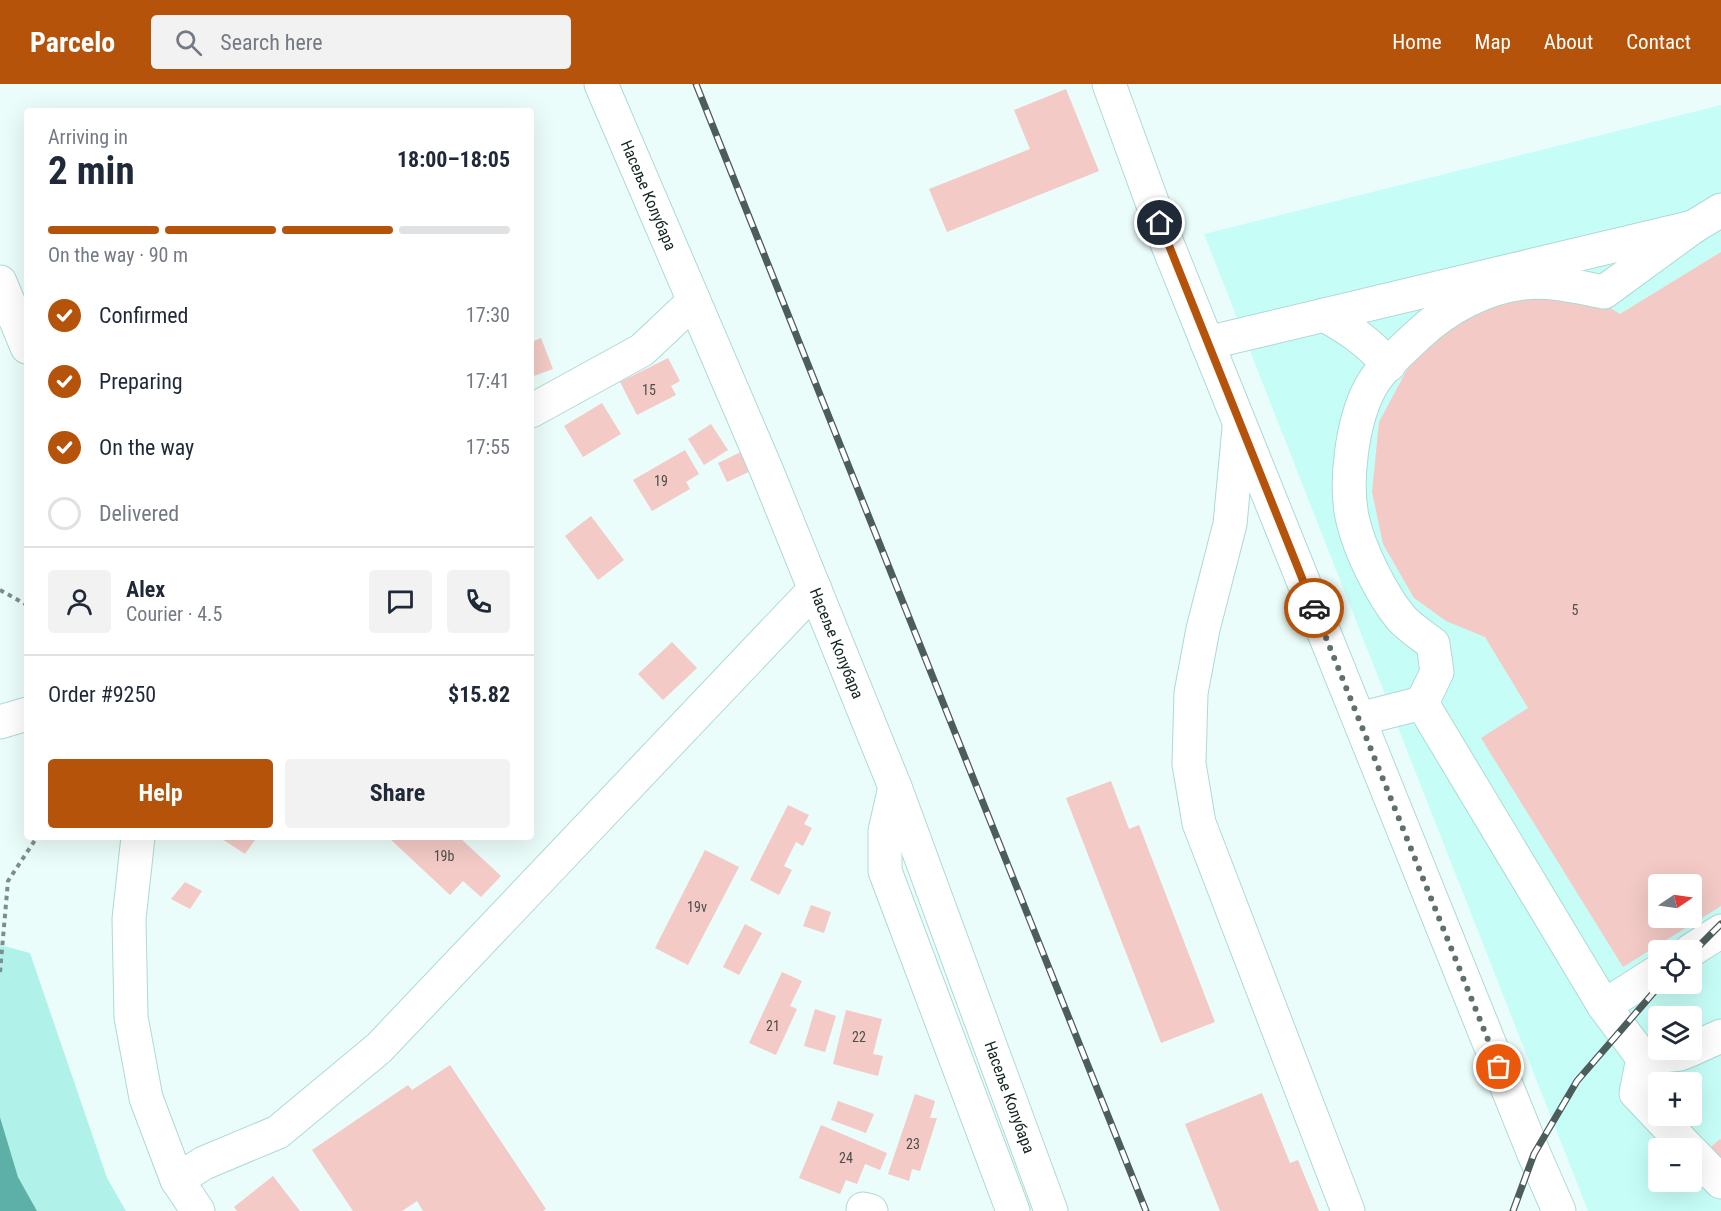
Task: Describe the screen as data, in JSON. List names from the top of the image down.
{
  "streets": {
    "street": ["Насеље Колубара"]
  },
  "house_numbers": [
    "15",
    "19",
    "5",
    "19b",
    "19v",
    "21",
    "22",
    "23",
    "24"
  ],
  "north": "right",
  "page": {
    "header": "Parcelo",
    "search": "Search here",
    "nav": [
      "Home",
      "Map",
      "About",
      "Contact"
    ],
    "heading": ["2 min", "Arriving in", "18:00–18:05"],
    "panel": [
      "Alex",
      "Courier · 4.5",
      "Order #9250",
      "$15.82"
    ],
    "bar": "On the way · 90 m",
    "list": [
      ["Confirmed", "17:30"],
      ["Preparing", "17:41"],
      ["On the way", "17:55"],
      "Delivered"
    ],
    "buttons": ["Help", "Share"],
    "map_buttons": ["+", "−"]
  }
}
